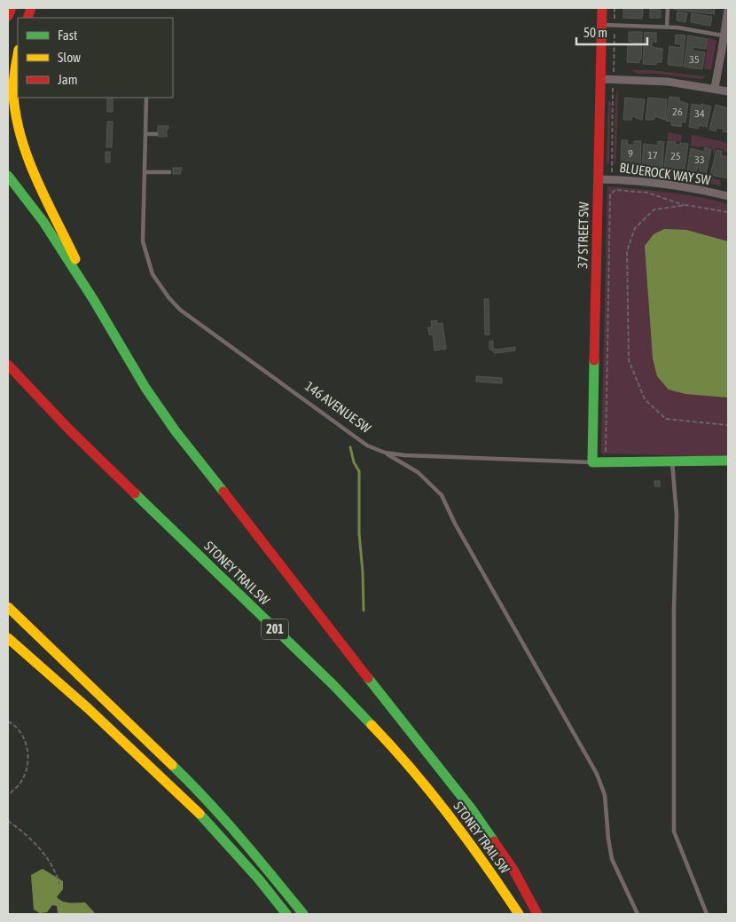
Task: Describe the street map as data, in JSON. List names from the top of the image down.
{
  "streets": {
    "main road": [
      "37 STREET SW",
      "146 AVENUE SW",
      "STONEY TRAIL SW",
      "201"
    ],
    "street": ["BLUEROCK WAY SW"]
  },
  "crossings": [
    ["BLUEROCK WAY SW", "37 STREET SW"],
    ["37 STREET SW", "146 AVENUE SW"]
  ],
  "house_numbers": [
    "35",
    "26",
    "34",
    "9",
    "17",
    "25",
    "33"
  ],
  "legend": ["Fast", "Slow", "Jam"],
  "scale_bar": "50 m"
}
